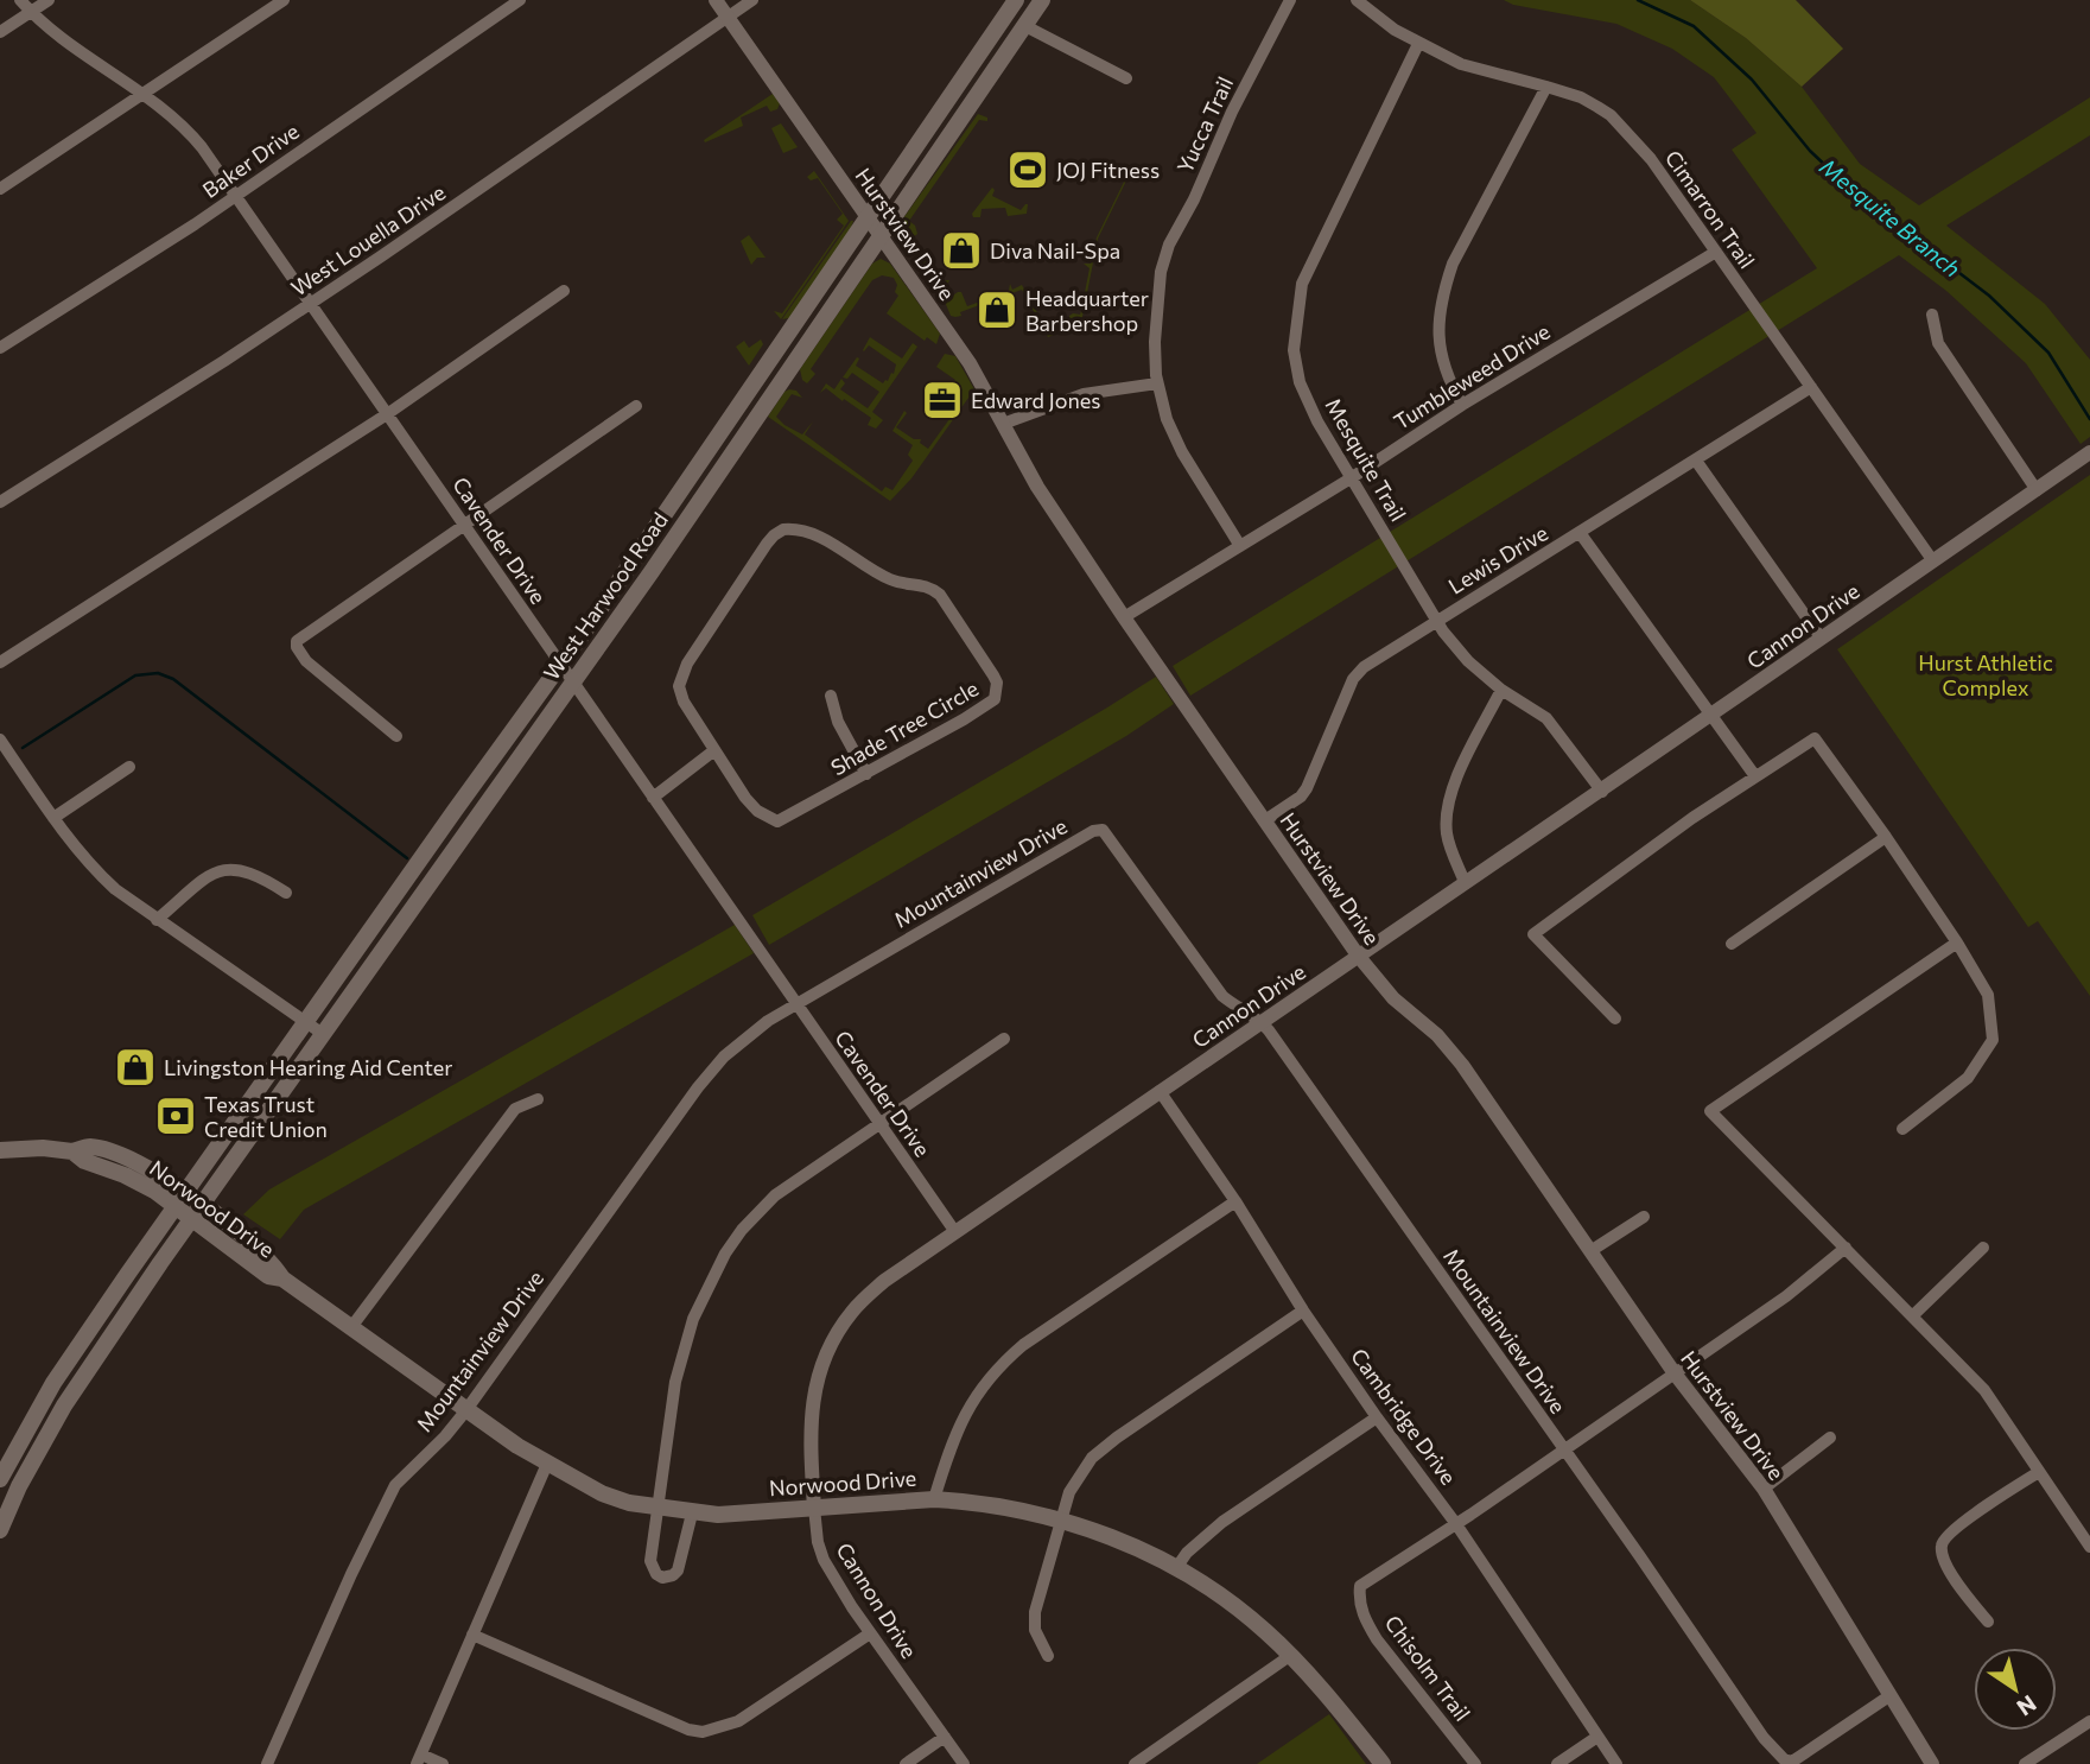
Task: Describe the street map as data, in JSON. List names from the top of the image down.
{
  "streets": {
    "main road": ["West Harwood Road", "Norwood Drive"],
    "street": [
      "Yucca Trail",
      "Baker Drive",
      "Cimarron Trail",
      "Hurstview Drive",
      "West Louella Drive",
      "Tumbleweed Drive",
      "Mesquite Trail",
      "Cavender Drive",
      "Lewis Drive",
      "Cannon Drive",
      "Shade Tree Circle",
      "Mountainview Drive",
      "Cambridge Drive",
      "Chisolm Trail"
    ]
  },
  "crossings": [
    ["Yucca Trail", "Tumbleweed Drive"],
    ["Baker Drive", "Cavender Drive"],
    ["Cimarron Trail", "Tumbleweed Drive"],
    ["Cimarron Trail", "Mesquite Trail"],
    ["Cimarron Trail", "Lewis Drive"],
    ["Cimarron Trail", "Cannon Drive"],
    ["Hurstview Drive", "West Louella Drive"],
    ["Hurstview Drive", "Tumbleweed Drive"],
    ["Hurstview Drive", "Lewis Drive"],
    ["Hurstview Drive", "West Harwood Road"],
    ["Hurstview Drive", "Cannon Drive"],
    ["Hurstview Drive", "Mountainview Drive"],
    ["Hurstview Drive", "Chisolm Trail"],
    ["West Louella Drive", "Cavender Drive"],
    ["Tumbleweed Drive", "Mesquite Trail"],
    ["Mesquite Trail", "Lewis Drive"],
    ["Mesquite Trail", "Cannon Drive"],
    ["Cavender Drive", "West Harwood Road"],
    ["Cavender Drive", "Cannon Drive"],
    ["Cavender Drive", "Mountainview Drive"],
    ["West Harwood Road", "Norwood Drive"],
    ["Cannon Drive", "Mountainview Drive"],
    ["Cannon Drive", "Norwood Drive"],
    ["Cannon Drive", "Cambridge Drive"],
    ["Mountainview Drive", "Norwood Drive"],
    ["Mountainview Drive", "Chisolm Trail"],
    ["Cambridge Drive", "Chisolm Trail"]
  ],
  "water": ["Mesquite Branch"],
  "parks": ["Hurst Athletic Complex"],
  "places": {
    "sports": ["JOJ Fitness"],
    "shop": ["Diva Nail-Spa", "Headquarter Barbershop", "Livingston Hearing Aid Center"],
    "office": ["Edward Jones"],
    "bank": ["Texas Trust Credit Union"]
  },
  "north": "bottom right"
}
